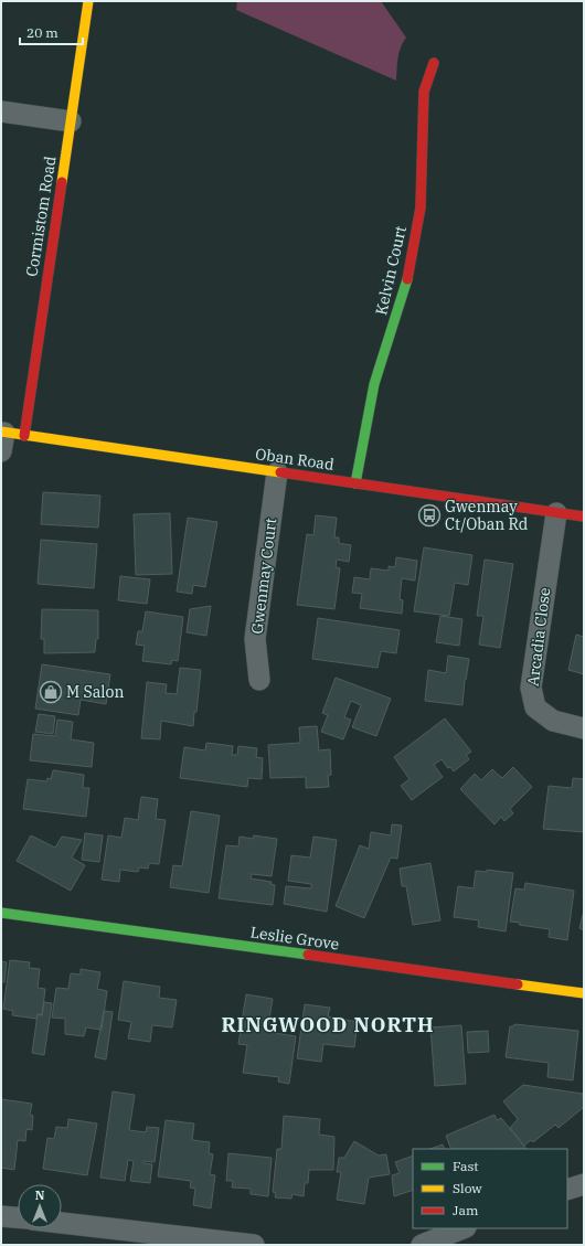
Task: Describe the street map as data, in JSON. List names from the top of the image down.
{
  "streets": {
    "street": [
      "Cormistom Road",
      "Kelvin Court",
      "Oban Road",
      "Gwenmay Court",
      "Arcadia Close",
      "Leslie Grove"
    ]
  },
  "crossings": [
    ["Cormistom Road", "Oban Road"],
    ["Kelvin Court", "Oban Road"],
    ["Oban Road", "Gwenmay Court"],
    ["Oban Road", "Arcadia Close"]
  ],
  "districts": ["RINGWOOD NORTH"],
  "places": {
    "bus stop": ["Gwenmay Ct/Oban Rd"],
    "shop": ["M Salon"]
  },
  "legend": ["Fast", "Slow", "Jam"],
  "scale_bar": "20 m",
  "north": "top"
}
